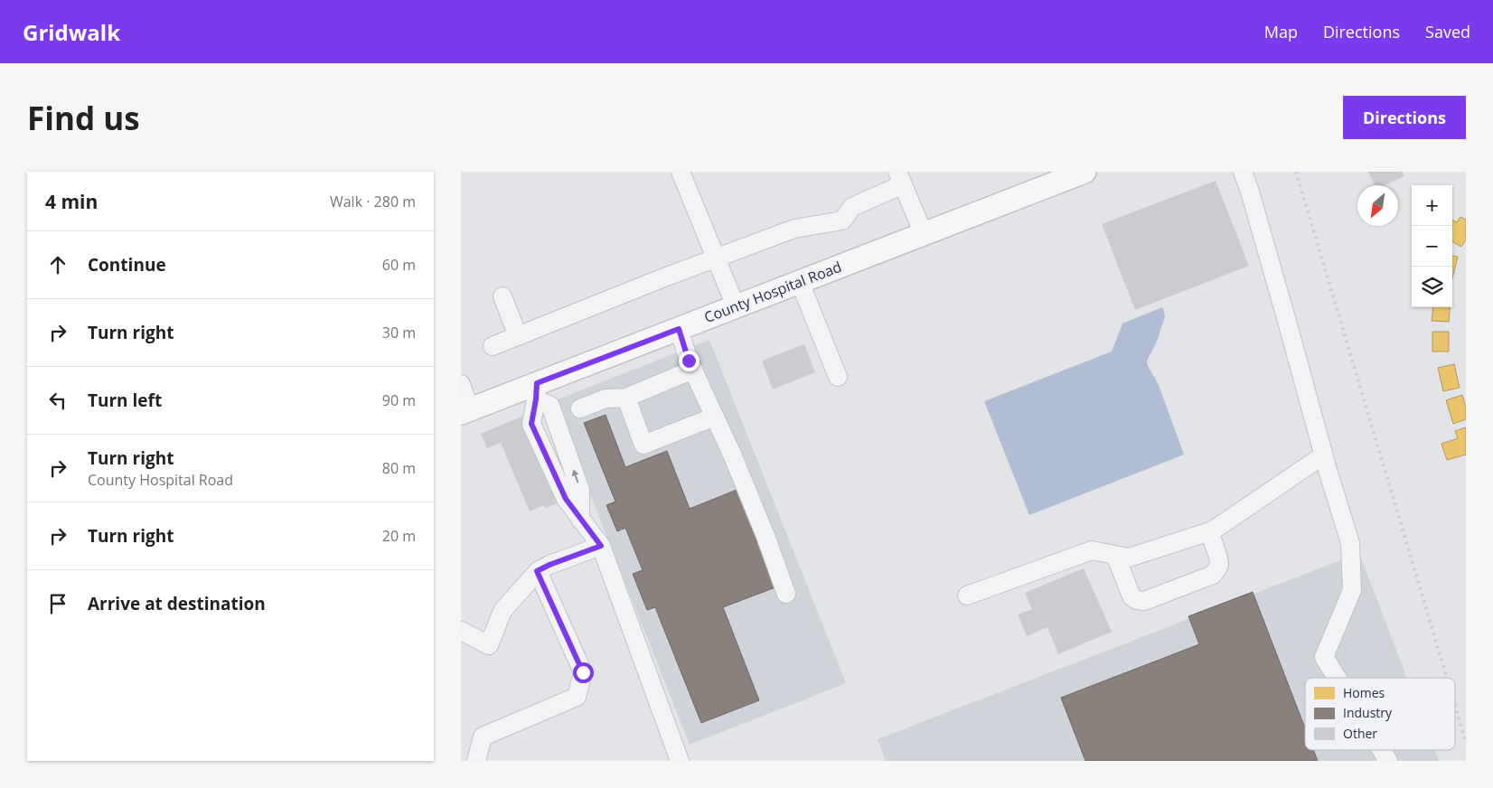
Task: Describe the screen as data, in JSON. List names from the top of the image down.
{
  "streets": {
    "main road": ["County Hospital Road"]
  },
  "legend": ["Homes", "Industry", "Other"],
  "north": "bottom left",
  "page": {
    "header": "Gridwalk",
    "nav": ["Map", "Directions", "Saved"],
    "buttons": "Directions",
    "title": "Find us",
    "heading": ["4 min", "Walk · 280 m"],
    "map_buttons": ["+", "−"],
    "list": [
      ["Continue", "60 m"],
      ["Turn right", "30 m"],
      ["Turn left", "90 m"],
      ["Turn right", "County Hospital Road", "80 m"],
      ["Turn right", "20 m"],
      "Arrive at destination"
    ]
  }
}
